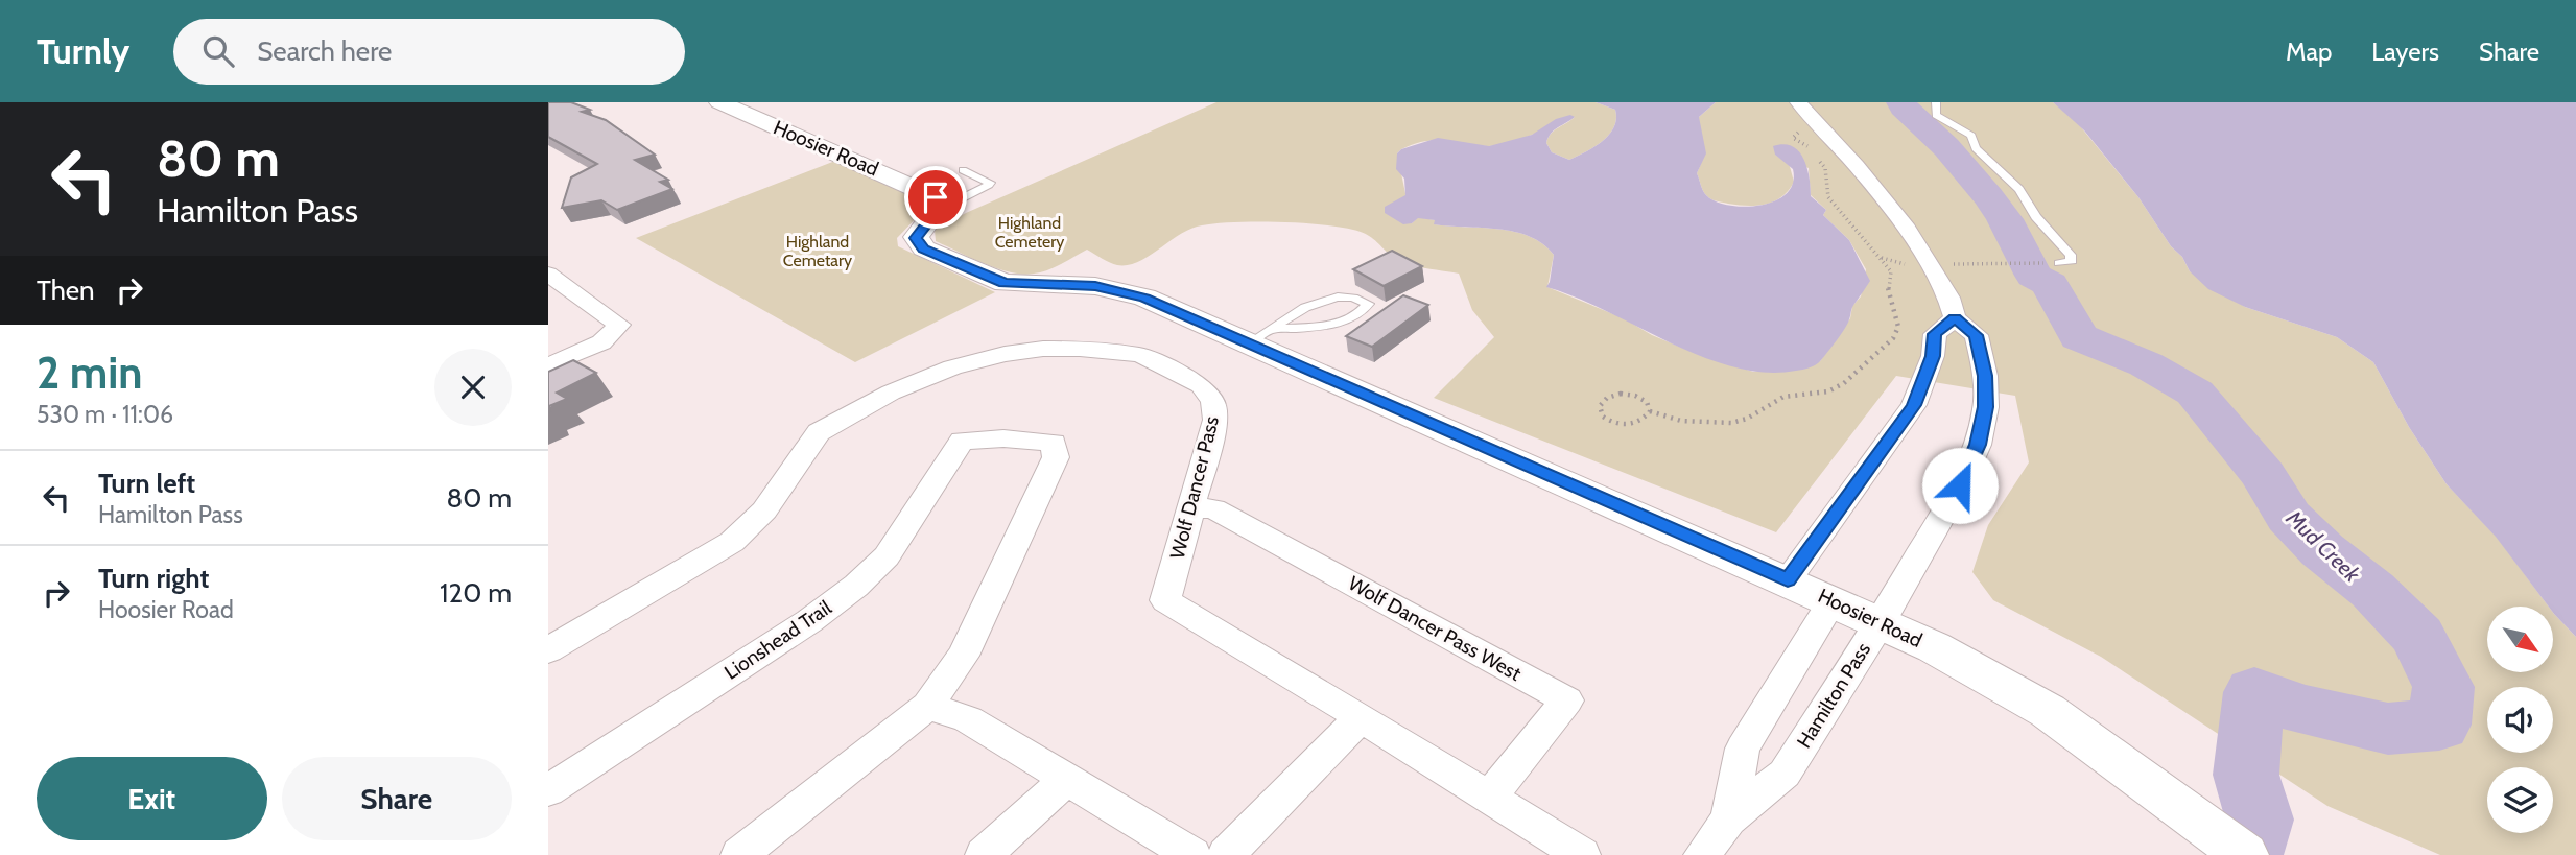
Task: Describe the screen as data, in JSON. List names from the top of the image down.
{
  "streets": {
    "street": [
      "Hoosier Road",
      "Wolf Dancer Pass",
      "Wolf Dancer Pass West",
      "Lionshead Trail",
      "Hamilton Pass"
    ]
  },
  "crossings": [
    ["Hoosier Road", "Hamilton Pass"],
    ["Wolf Dancer Pass", "Wolf Dancer Pass West"]
  ],
  "water": ["Mud Creek"],
  "parks": ["Highland Cemetery", "Highland Cemetary"],
  "north": "bottom right",
  "page": {
    "header": "Turnly",
    "search": "Search here",
    "nav": ["Map", "Layers", "Share"],
    "turn": ["80 m", "Hamilton Pass"],
    "then": "Then",
    "heading": ["2 min", "530 m · 11:06"],
    "list": [
      {
        "name": "Turn left",
        "note": "Hamilton Pass",
        "value": "80 m"
      },
      {
        "name": "Turn right",
        "note": "Hoosier Road",
        "value": "120 m"
      }
    ],
    "buttons": ["Exit", "Share"]
  }
}
